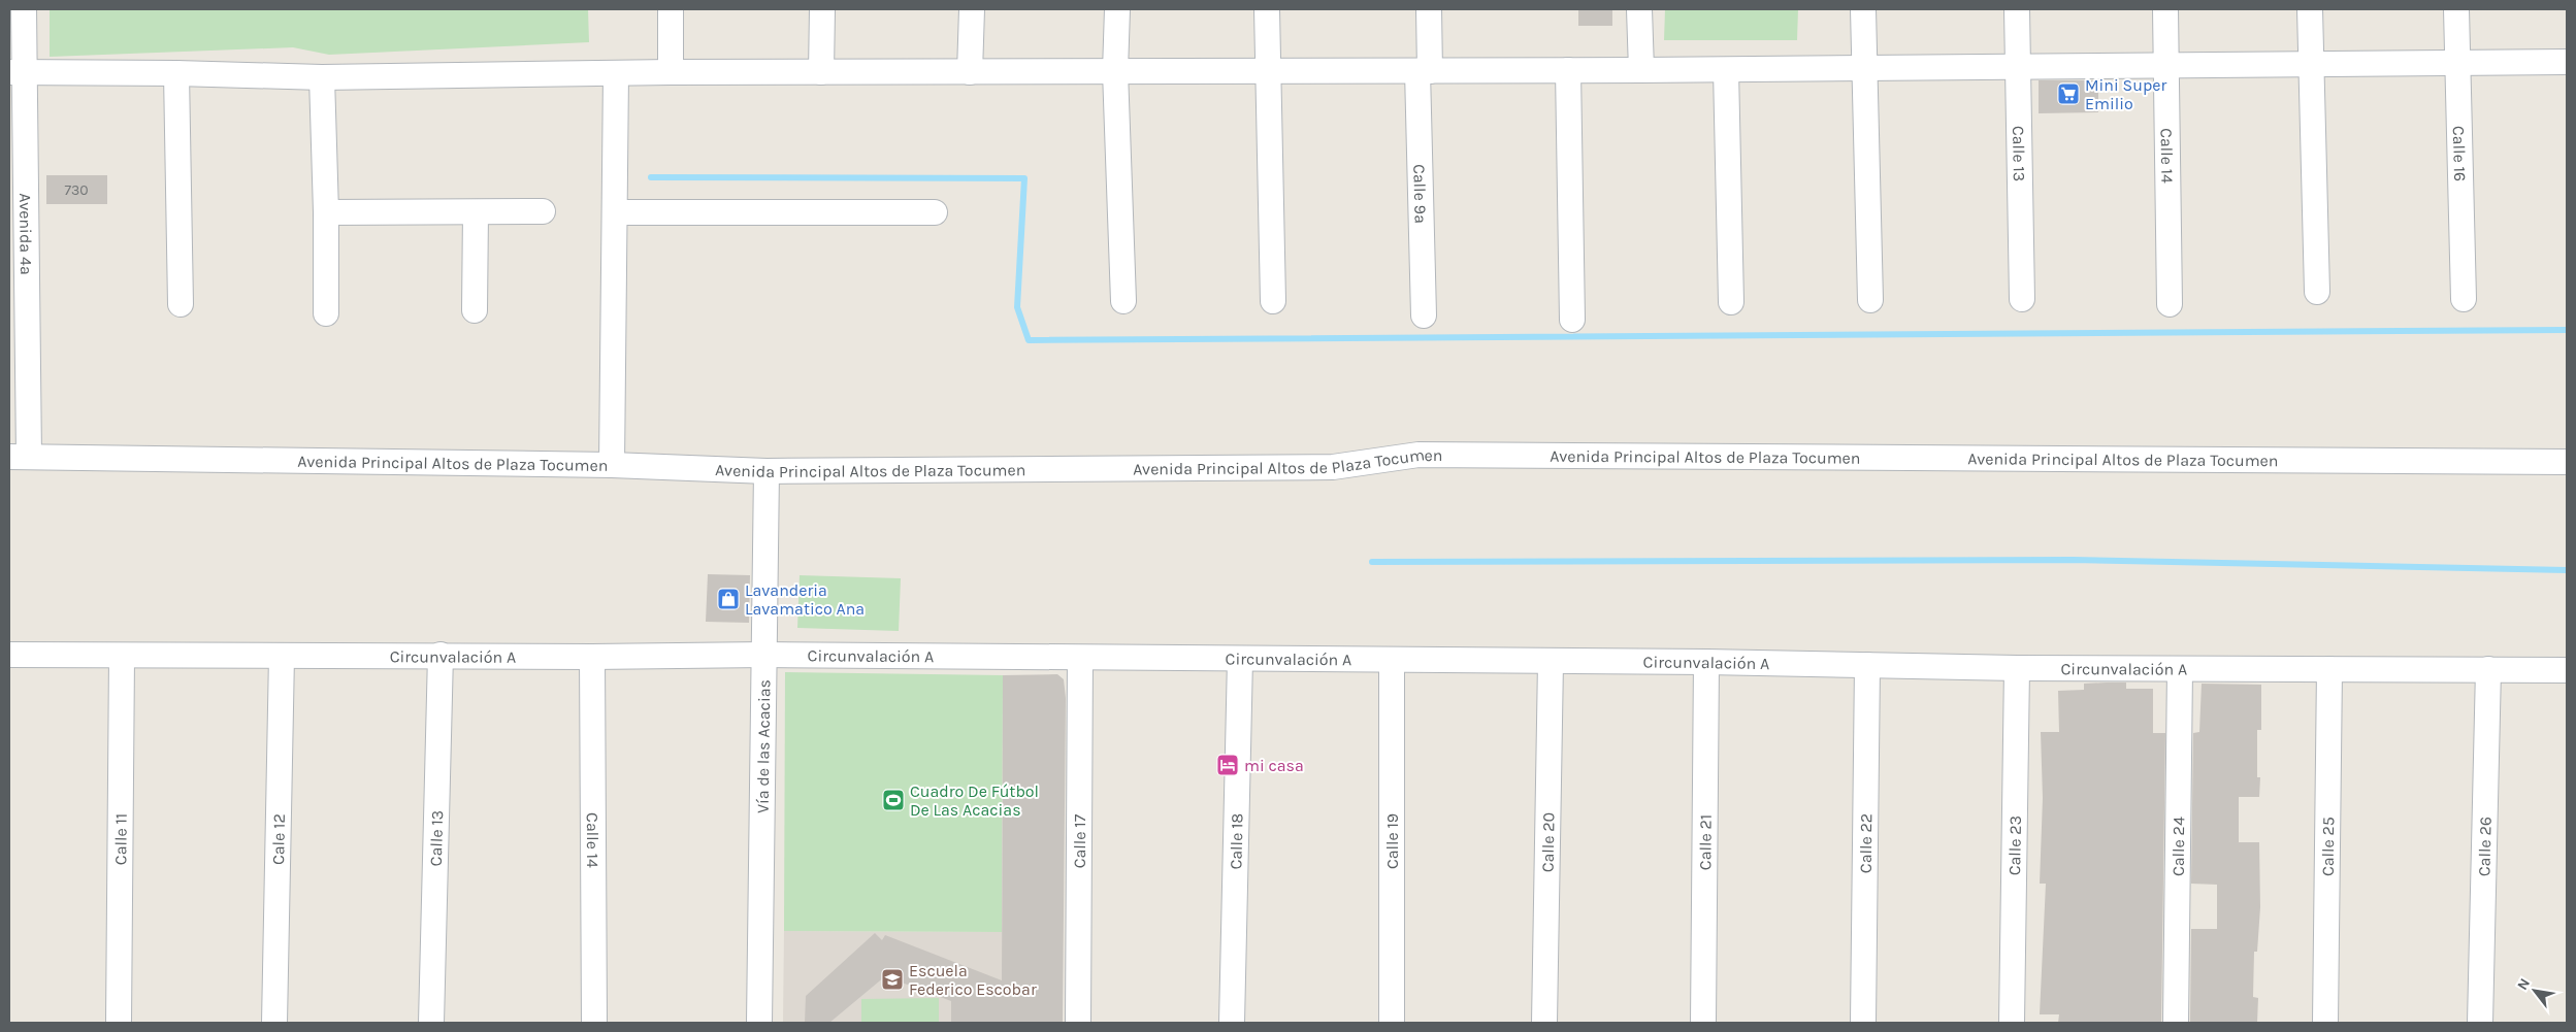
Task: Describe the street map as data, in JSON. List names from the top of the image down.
{
  "streets": {
    "street": [
      "Calle 16",
      "Calle 13",
      "Calle 14",
      "Calle 9a",
      "Avenida 4a",
      "Avenida Principal Altos de Plaza Tocumen",
      "Circunvalación A",
      "Vía de las Acacias",
      "Cale 12",
      "Calle 11",
      "Calle 17",
      "Calle 18",
      "Calle 19",
      "Calle 20",
      "Calle 21",
      "Calle 22",
      "Calle 23",
      "Calle 24",
      "Calle 26",
      "Calle 25"
    ]
  },
  "crossings": [
    ["Calle 13", "Circunvalación A"],
    ["Calle 14", "Circunvalación A"],
    ["Avenida 4a", "Avenida Principal Altos de Plaza Tocumen"],
    ["Avenida Principal Altos de Plaza Tocumen", "Vía de las Acacias"],
    ["Circunvalación A", "Vía de las Acacias"],
    ["Circunvalación A", "Cale 12"],
    ["Circunvalación A", "Calle 11"],
    ["Circunvalación A", "Calle 17"],
    ["Circunvalación A", "Calle 18"],
    ["Circunvalación A", "Calle 19"],
    ["Circunvalación A", "Calle 20"],
    ["Circunvalación A", "Calle 21"],
    ["Circunvalación A", "Calle 22"],
    ["Circunvalación A", "Calle 23"],
    ["Circunvalación A", "Calle 24"],
    ["Circunvalación A", "Calle 26"],
    ["Circunvalación A", "Calle 25"]
  ],
  "places": {
    "supermarket": ["Mini Super Emilio"],
    "shop": ["Lavanderia Lavamatico Ana"],
    "hotel": ["mi casa"],
    "sports": ["Cuadro De Fútbol De Las Acacias"],
    "school or university": ["Escuela Federico Escobar"]
  },
  "house_numbers": ["730"],
  "north": "top left"
}
